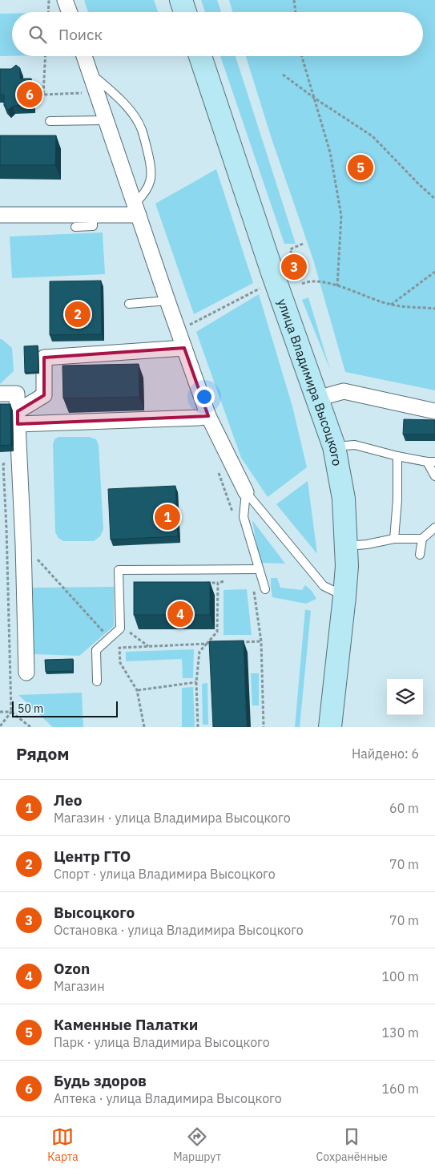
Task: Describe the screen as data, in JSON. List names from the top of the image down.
{
  "streets": {
    "main road": ["улица Владимира Высоцкого"]
  },
  "scale_bar": "50 m",
  "page": {
    "search": "Поиск",
    "pins": [
      "6",
      "5",
      "3",
      "2",
      "1",
      "4"
    ],
    "scale": "50 m",
    "heading": ["Рядом", "Найдено: 6"],
    "list": [
      {
        "mark": "1",
        "name": "Лео",
        "note": "Магазин · улица Владимира Высоцкого",
        "value": "60 m"
      },
      {
        "mark": "2",
        "name": "Центр ГТО",
        "note": "Спорт · улица Владимира Высоцкого",
        "value": "70 m"
      },
      {
        "mark": "3",
        "name": "Высоцкого",
        "note": "Остановка · улица Владимира Высоцкого",
        "value": "70 m"
      },
      {
        "mark": "4",
        "name": "Ozon",
        "note": "Магазин",
        "value": "100 m"
      },
      {
        "mark": "5",
        "name": "Каменные Палатки",
        "note": "Парк · улица Владимира Высоцкого",
        "value": "130 m"
      },
      {
        "mark": "6",
        "name": "Будь здоров",
        "note": "Аптека · улица Владимира Высоцкого",
        "value": "160 m"
      }
    ],
    "nav": ["Карта", "Маршрут", "Сохранённые"]
  }
}
